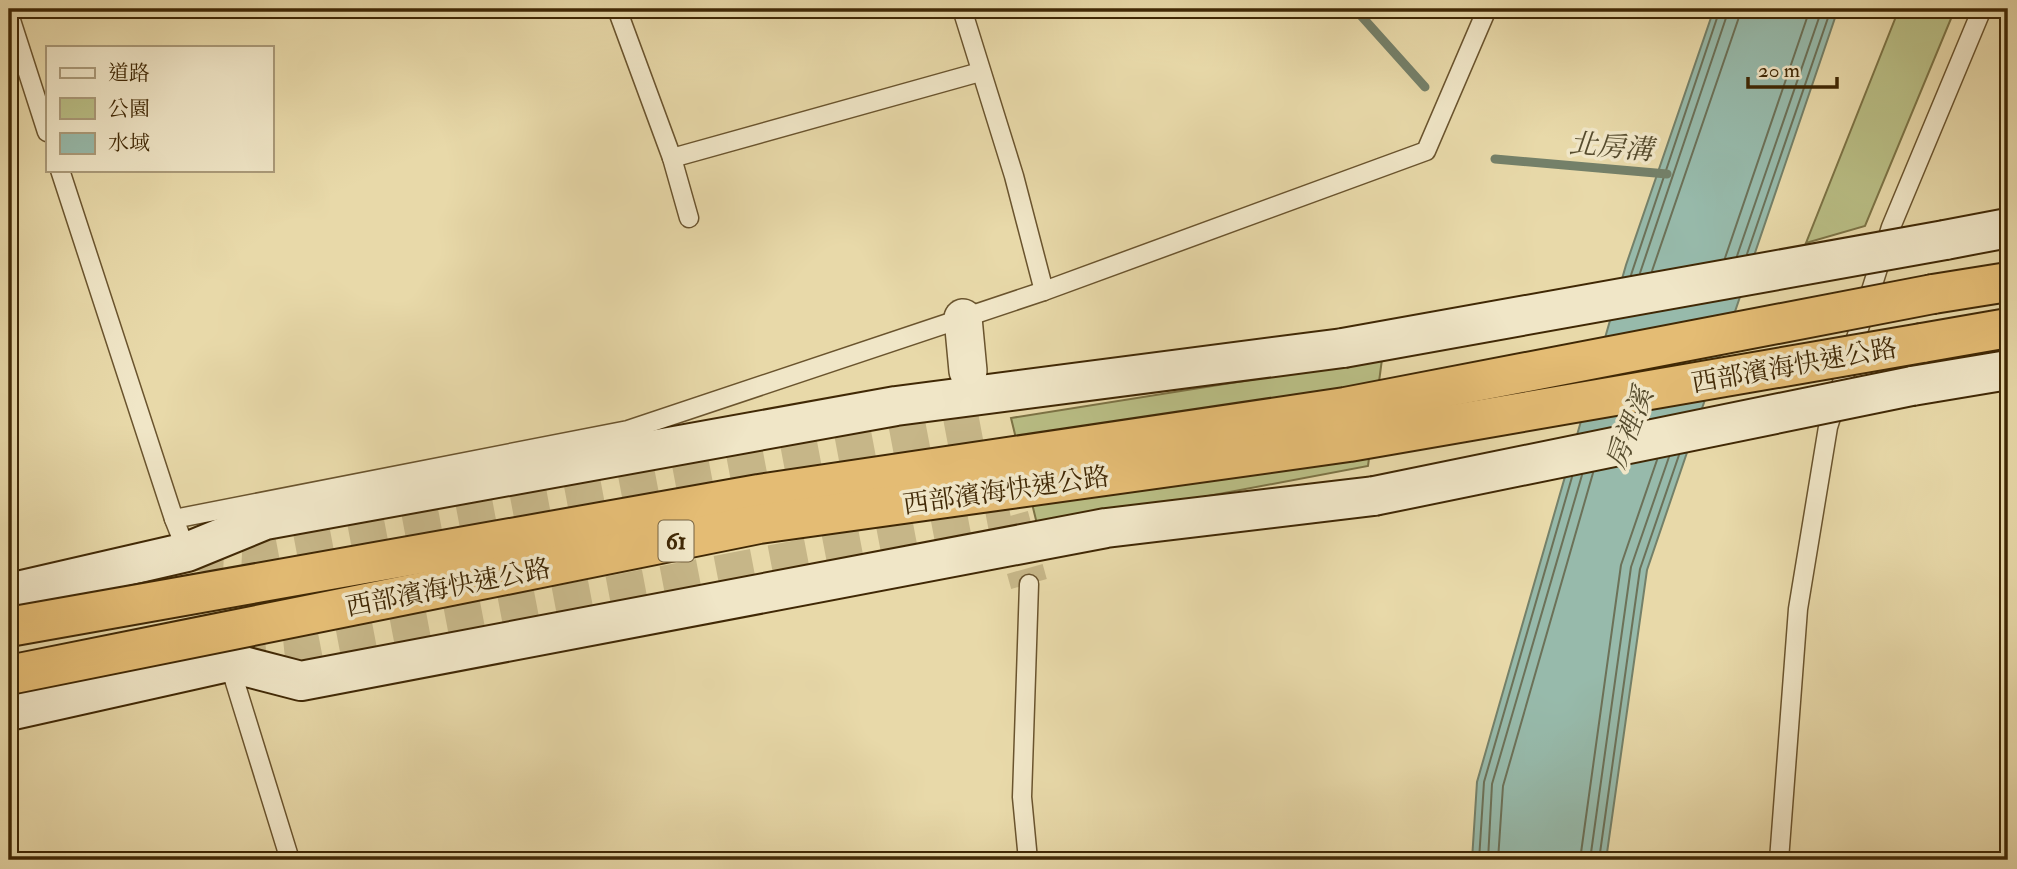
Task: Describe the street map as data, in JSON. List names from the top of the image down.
{
  "streets": {
    "highway": ["西部濱海快速公路", "61"]
  },
  "water": ["北房溝", "房裡溪"],
  "legend": ["道路", "公園", "水域"],
  "scale_bar": "20 m"
}
